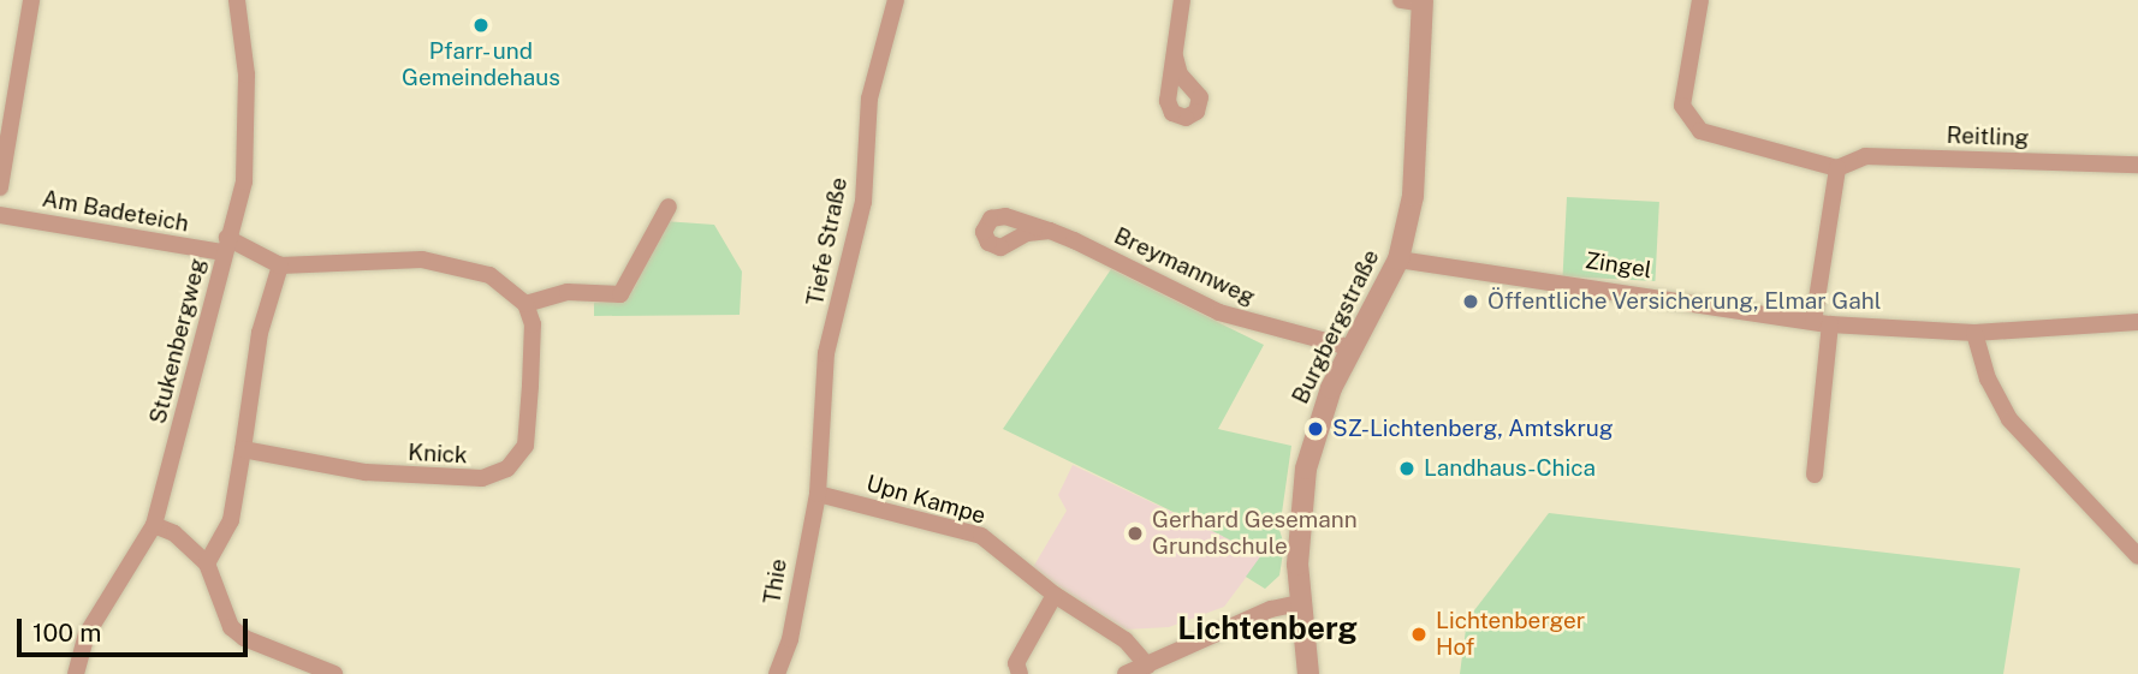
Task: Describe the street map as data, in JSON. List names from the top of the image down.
{
  "streets": {
    "street": [
      "Reitling",
      "Am Badeteich",
      "Tiefe Straße",
      "Zingel",
      "Breymannweg",
      "Burgbergstraße",
      "Stukenbergweg",
      "Knick",
      "Upn Kampe",
      "Thie"
    ]
  },
  "crossings": [
    ["Am Badeteich", "Stukenbergweg"],
    ["Tiefe Straße", "Upn Kampe"],
    ["Tiefe Straße", "Thie"],
    ["Zingel", "Burgbergstraße"],
    ["Breymannweg", "Burgbergstraße"],
    ["Upn Kampe", "Thie"]
  ],
  "districts": ["Lichtenberg"],
  "places": [
    "Pfarr- und Gemeindehaus",
    "Öffentliche Versicherung, Elmar Gahl",
    "SZ-Lichtenberg, Amtskrug",
    "Landhaus-Chica",
    "Gerhard Gesemann Grundschule",
    "Lichtenberger Hof"
  ],
  "scale_bar": "100 m"
}
